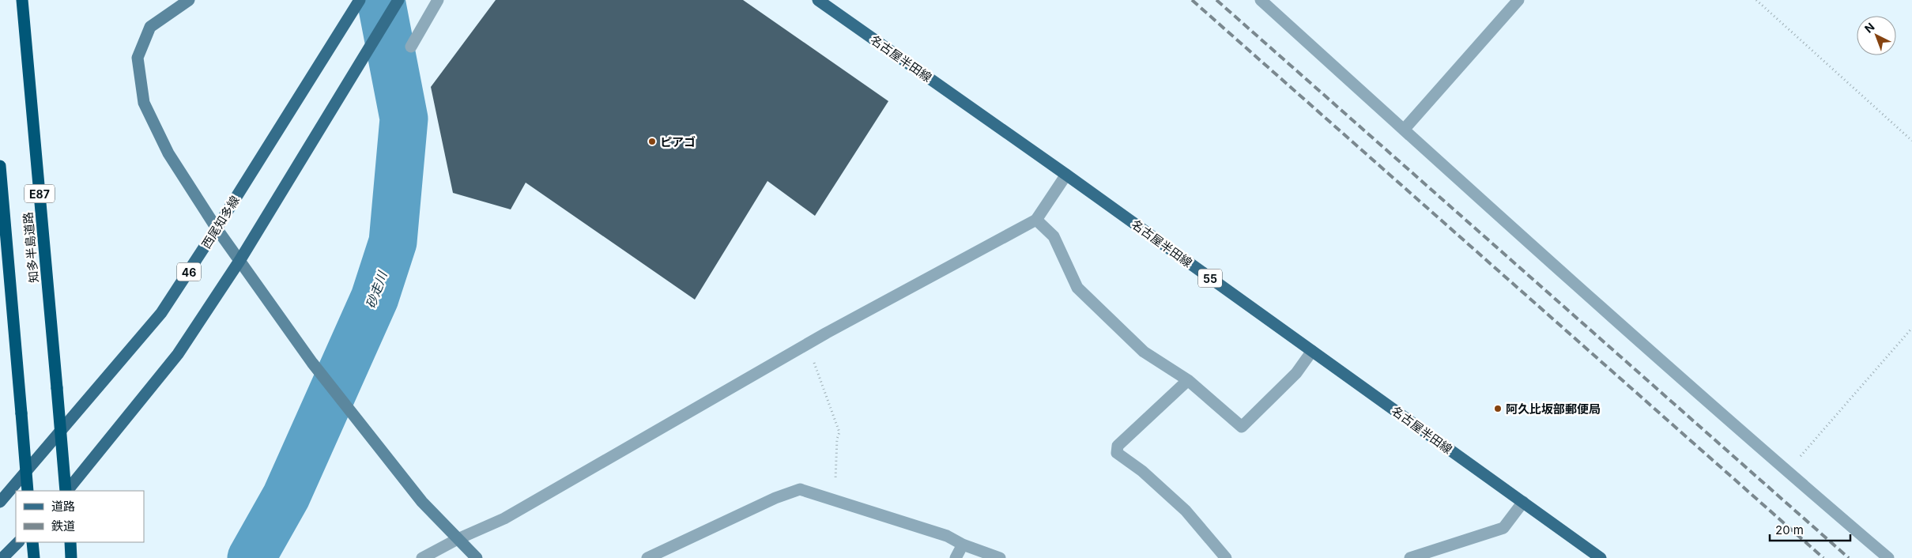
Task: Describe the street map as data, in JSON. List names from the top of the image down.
{
  "streets": {
    "highway": ["E87", "知多半島道路"],
    "main road": [
      "名古屋半田線",
      "西尾知多線",
      "46",
      "55"
    ]
  },
  "water": ["砂走川"],
  "places": ["ピアゴ", "阿久比坂部郵便局"],
  "legend": ["道路", "鉄道"],
  "scale_bar": "20 m",
  "north": "top left"
}
